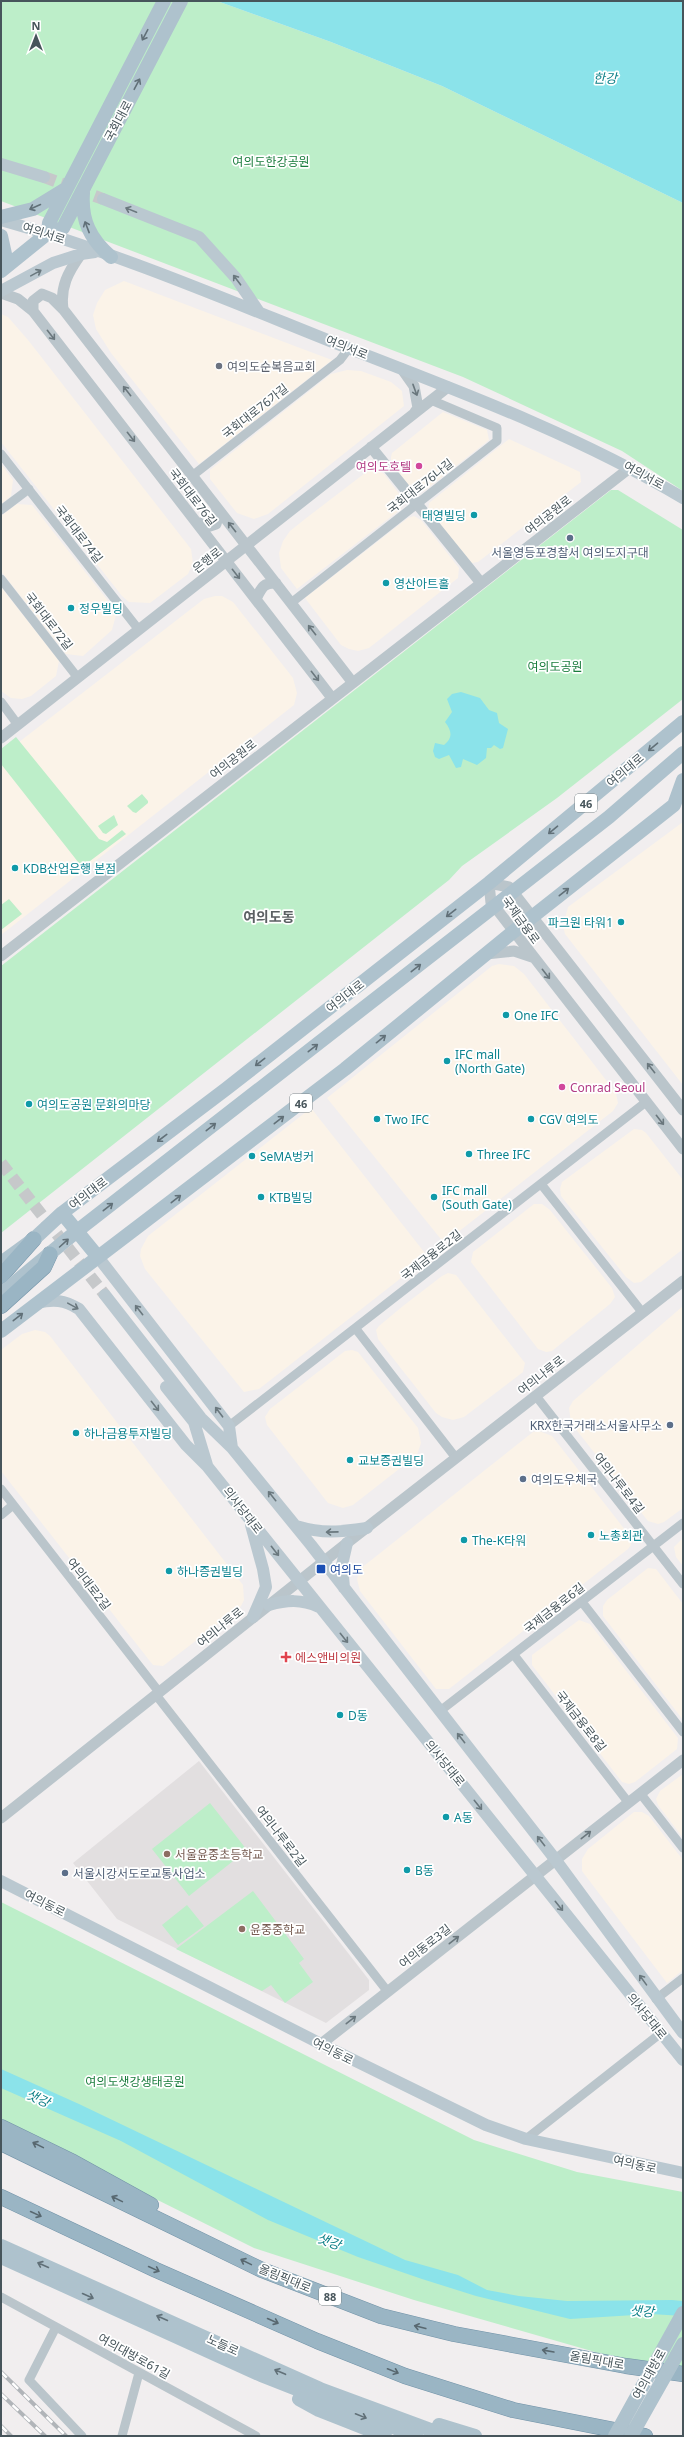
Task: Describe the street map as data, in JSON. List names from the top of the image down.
{
  "streets": {
    "highway": ["올림픽대로", "88"],
    "main road": [
      "국회대로",
      "여의서로",
      "여의대로",
      "46",
      "의사당대로",
      "여의동로",
      "노들로",
      "여의대방로"
    ],
    "street": [
      "국회대로76가길",
      "국회대로76나길",
      "국회대로76길",
      "여의공원로",
      "국회대로74길",
      "은행로",
      "국회대로72길",
      "국제금융로",
      "국제금융로2길",
      "여의나루로",
      "여의나루로4길",
      "여의대로2길",
      "국제금융로6길",
      "국제금융로8길",
      "여의나루로2길",
      "여의동로3길",
      "여의대방로61길"
    ]
  },
  "crossings": [
    ["국회대로", "여의서로"],
    ["여의서로", "국회대로76가길"],
    ["여의서로", "여의공원로"],
    ["여의서로", "은행로"],
    ["국회대로76가길", "국회대로76길"],
    ["국회대로76나길", "국회대로76길"],
    ["국회대로76나길", "은행로"],
    ["국회대로76길", "여의공원로"],
    ["국회대로76길", "은행로"],
    ["국회대로74길", "은행로"],
    ["은행로", "국회대로72길"],
    ["여의대로", "국제금융로"],
    ["46", "국제금융로"],
    ["46", "의사당대로"],
    ["국제금융로", "국제금융로2길"],
    ["여의나루로", "여의나루로4길"],
    ["여의나루로", "의사당대로"],
    ["여의나루로", "여의대로2길"],
    ["여의나루로", "여의나루로2길"],
    ["여의나루로4길", "국제금융로6길"],
    ["의사당대로", "국제금융로6길"],
    ["의사당대로", "여의동로3길"],
    ["여의대로2길", "여의나루로2길"],
    ["국제금융로6길", "국제금융로8길"],
    ["여의나루로2길", "여의동로3길"],
    ["여의동로", "여의동로3길"]
  ],
  "one_way": ["여의동로3길"],
  "districts": ["여의도동"],
  "water": ["한강", "샛강"],
  "parks": ["여의도한강공원", "여의도공원", "여의도샛강생태공원"],
  "places": {
    "other": [
      "여의도순복음교회",
      "여의도호텔",
      "태영빌딩",
      "서울영등포경찰서 여의도지구대",
      "영산아트홀",
      "정우빌딩",
      "KDB산업은행 본점",
      "파크원 타워1",
      "One IFC",
      "IFC mall (North Gate)",
      "Conrad Seoul",
      "여의도공원 문화의마당",
      "Two IFC",
      "CGV 여의도",
      "Three IFC",
      "SeMA벙커",
      "KTB빌딩",
      "IFC mall (South Gate)",
      "KRX한국거래소서울사무소",
      "하나금용투자빌딩",
      "교보증권빌딩",
      "여의도우체국",
      "노총회관",
      "The-K타워",
      "하나증권빌딩",
      "D동",
      "A동",
      "서울윤중초등학교",
      "B동",
      "서울시강서도로교통사업소",
      "윤중중학교"
    ],
    "transit": ["여의도"],
    "health": ["에스앤비의원"]
  },
  "north": "top"
}
